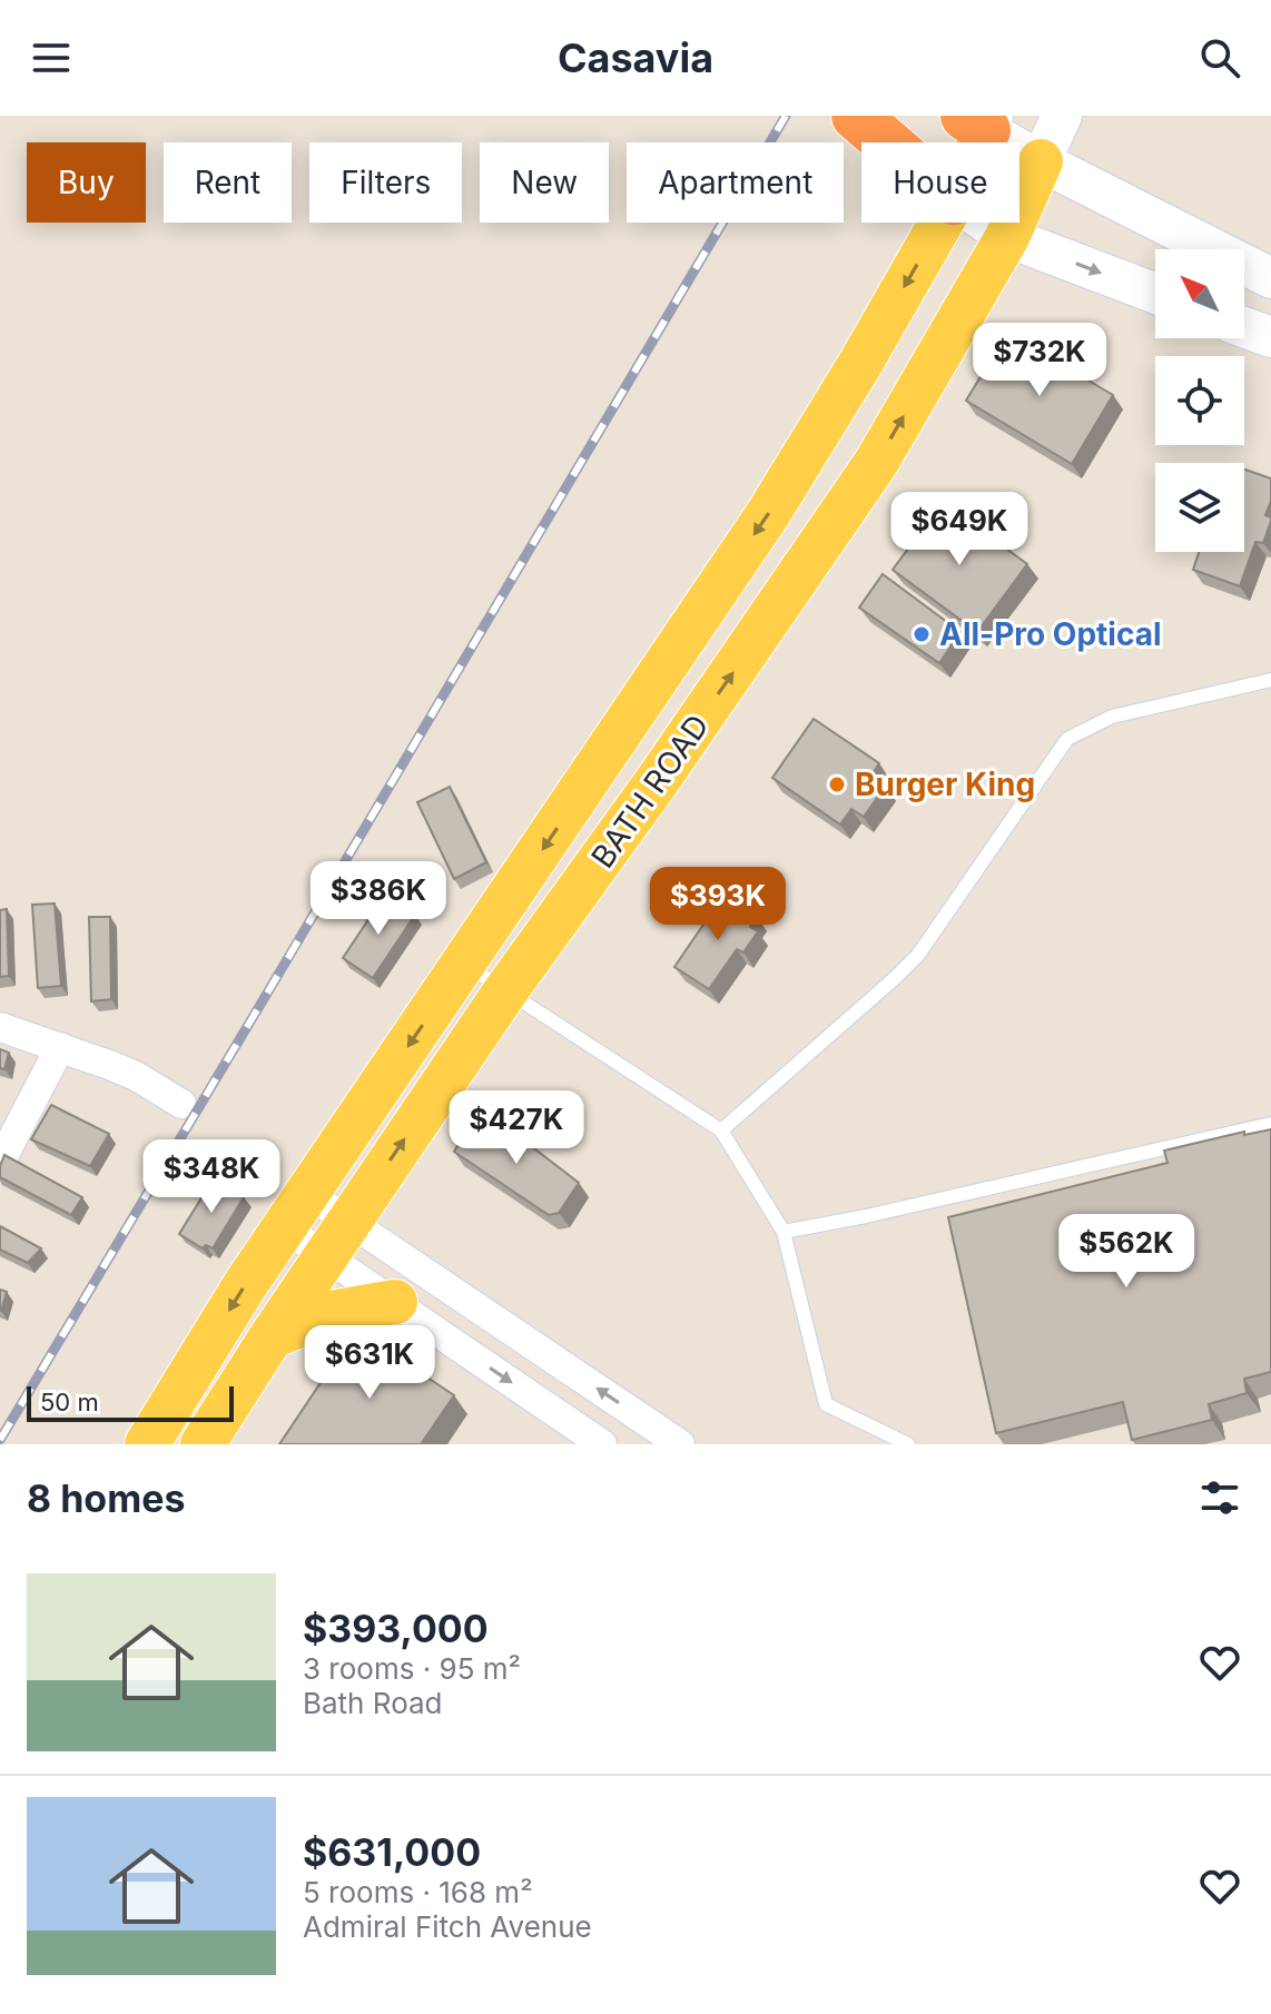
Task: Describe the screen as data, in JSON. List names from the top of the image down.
{
  "streets": {
    "main road": ["BATH ROAD"]
  },
  "places": ["All-Pro Optical", "Burger King"],
  "scale_bar": "50 m",
  "north": "top left",
  "page": {
    "header": "Casavia",
    "chip": [
      "Buy",
      "Rent",
      "Filters",
      "New",
      "Apartment",
      "House"
    ],
    "price": [
      "$732K",
      "$649K",
      "$386K",
      "$393K",
      "$427K",
      "$348K",
      "$562K",
      "$631K"
    ],
    "scale": "50 m",
    "heading": "8 homes",
    "list": [
      {
        "name": "$393,000",
        "note": "3 rooms · 95 m² · Bath Road"
      },
      {
        "name": "$631,000",
        "note": "5 rooms · 168 m² · Admiral Fitch Avenue"
      }
    ]
  }
}
